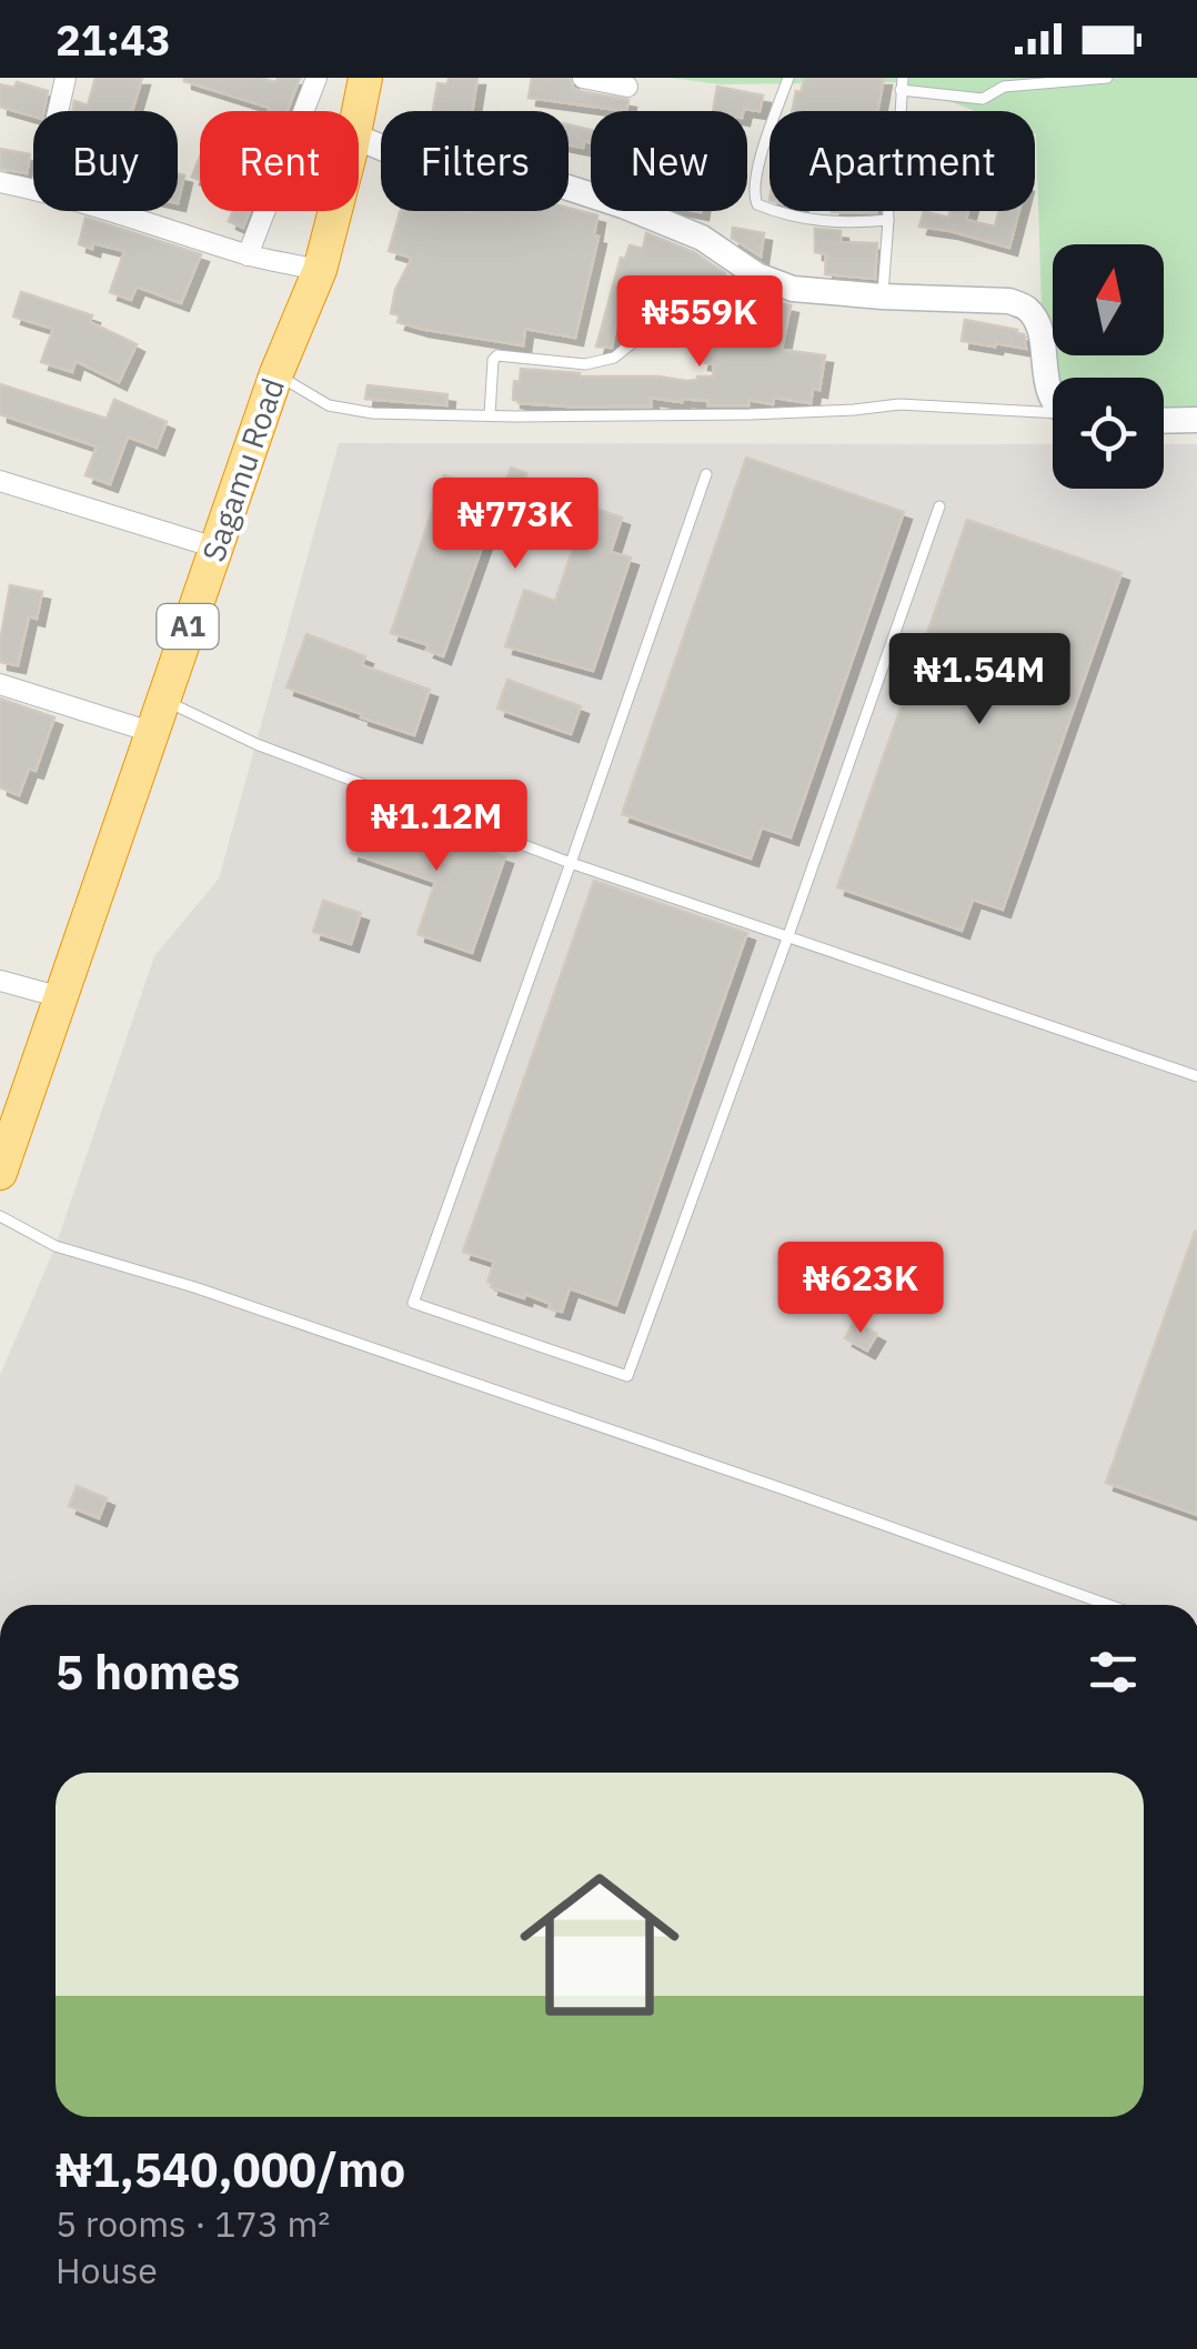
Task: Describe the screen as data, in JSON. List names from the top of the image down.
{
  "streets": {
    "highway": ["Sagamu Road", "A1"]
  },
  "north": "top",
  "page": {
    "status": "21:43",
    "chip": [
      "Buy",
      "Rent",
      "Filters",
      "New",
      "Apartment"
    ],
    "price": [
      "₦559K",
      "₦773K",
      "₦1.54M",
      "₦1.12M",
      "₦623K"
    ],
    "heading": "5 homes",
    "list": [
      {
        "name": "₦1,540,000/mo",
        "note": "5 rooms · 173 m² · House"
      }
    ]
  }
}
